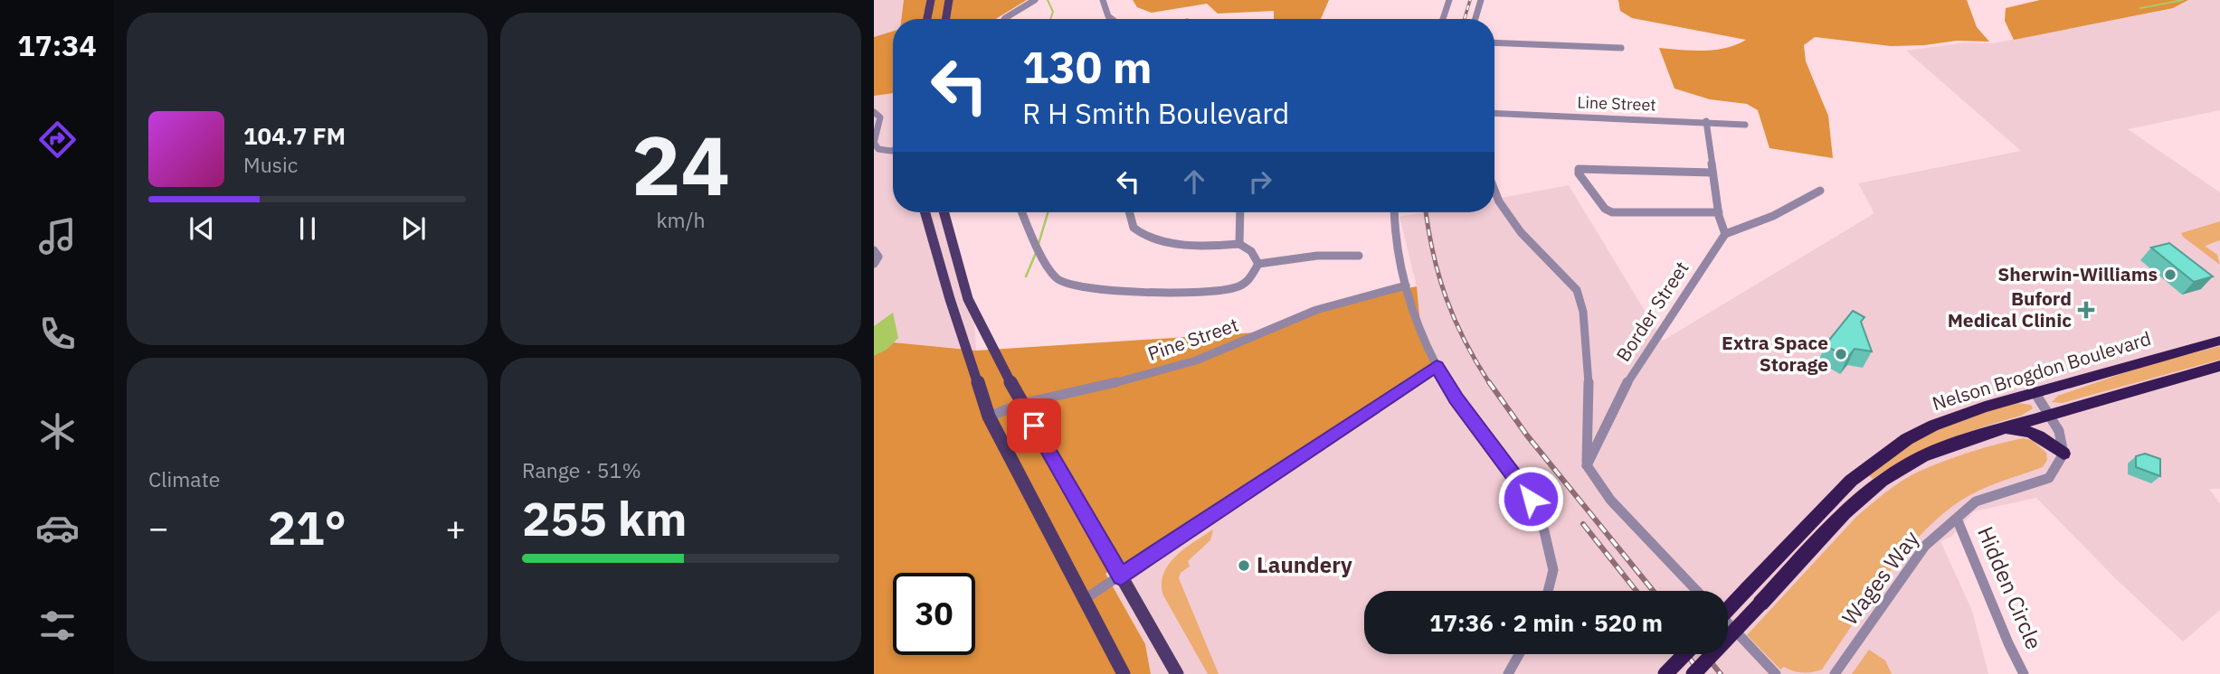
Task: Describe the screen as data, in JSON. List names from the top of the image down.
{
  "streets": {
    "highway": ["Nelson Brogdon Boulevard"],
    "street": [
      "Line Street",
      "Border Street",
      "Pine Street",
      "Wages Way",
      "Hidden Circle"
    ]
  },
  "crossings": [
    ["Wages Way", "Hidden Circle"]
  ],
  "places": {
    "other": ["Sherwin-Williams", "Extra Space Storage", "Laundery"],
    "health": ["Buford Medical Clinic"]
  },
  "page": {
    "tabs": "17:34",
    "tile": [
      ["24", "km/h"],
      "Climate",
      ["Range · 51%", "255 km"]
    ],
    "turn": ["130 m", "R H Smith Boulevard"],
    "song": ["104.7 FM", "Music"],
    "heat": ["−", "21°", "+"],
    "limit": "30",
    "trip": "17:36 · 2 min · 520 m"
  }
}
